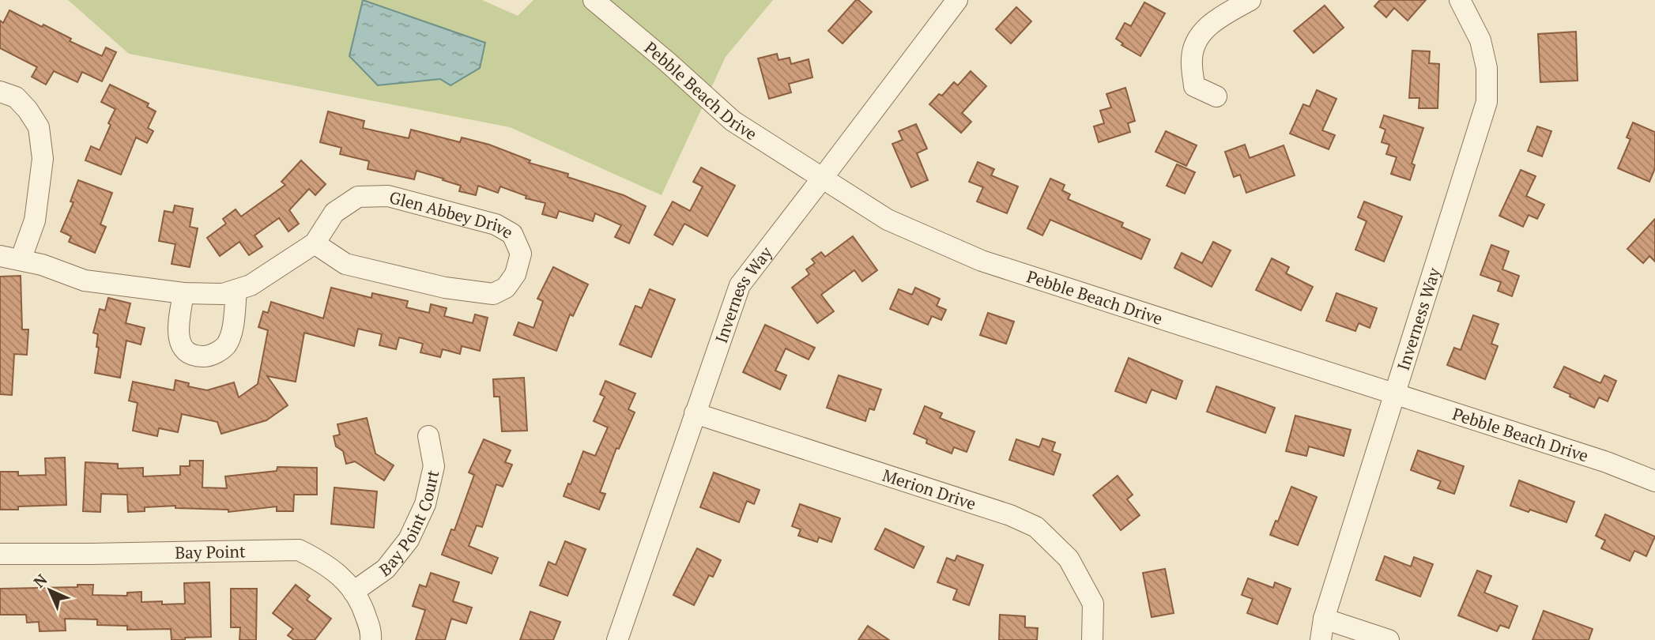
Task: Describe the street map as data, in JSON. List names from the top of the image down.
{
  "streets": {
    "street": [
      "Pebble Beach Drive",
      "Glen Abbey Drive",
      "Inverness Way",
      "Merion Drive",
      "Bay Point Court",
      "Bay Point"
    ]
  },
  "crossings": [
    ["Pebble Beach Drive", "Inverness Way"],
    ["Inverness Way", "Merion Drive"],
    ["Bay Point Court", "Bay Point"]
  ],
  "north": "top left"
}
